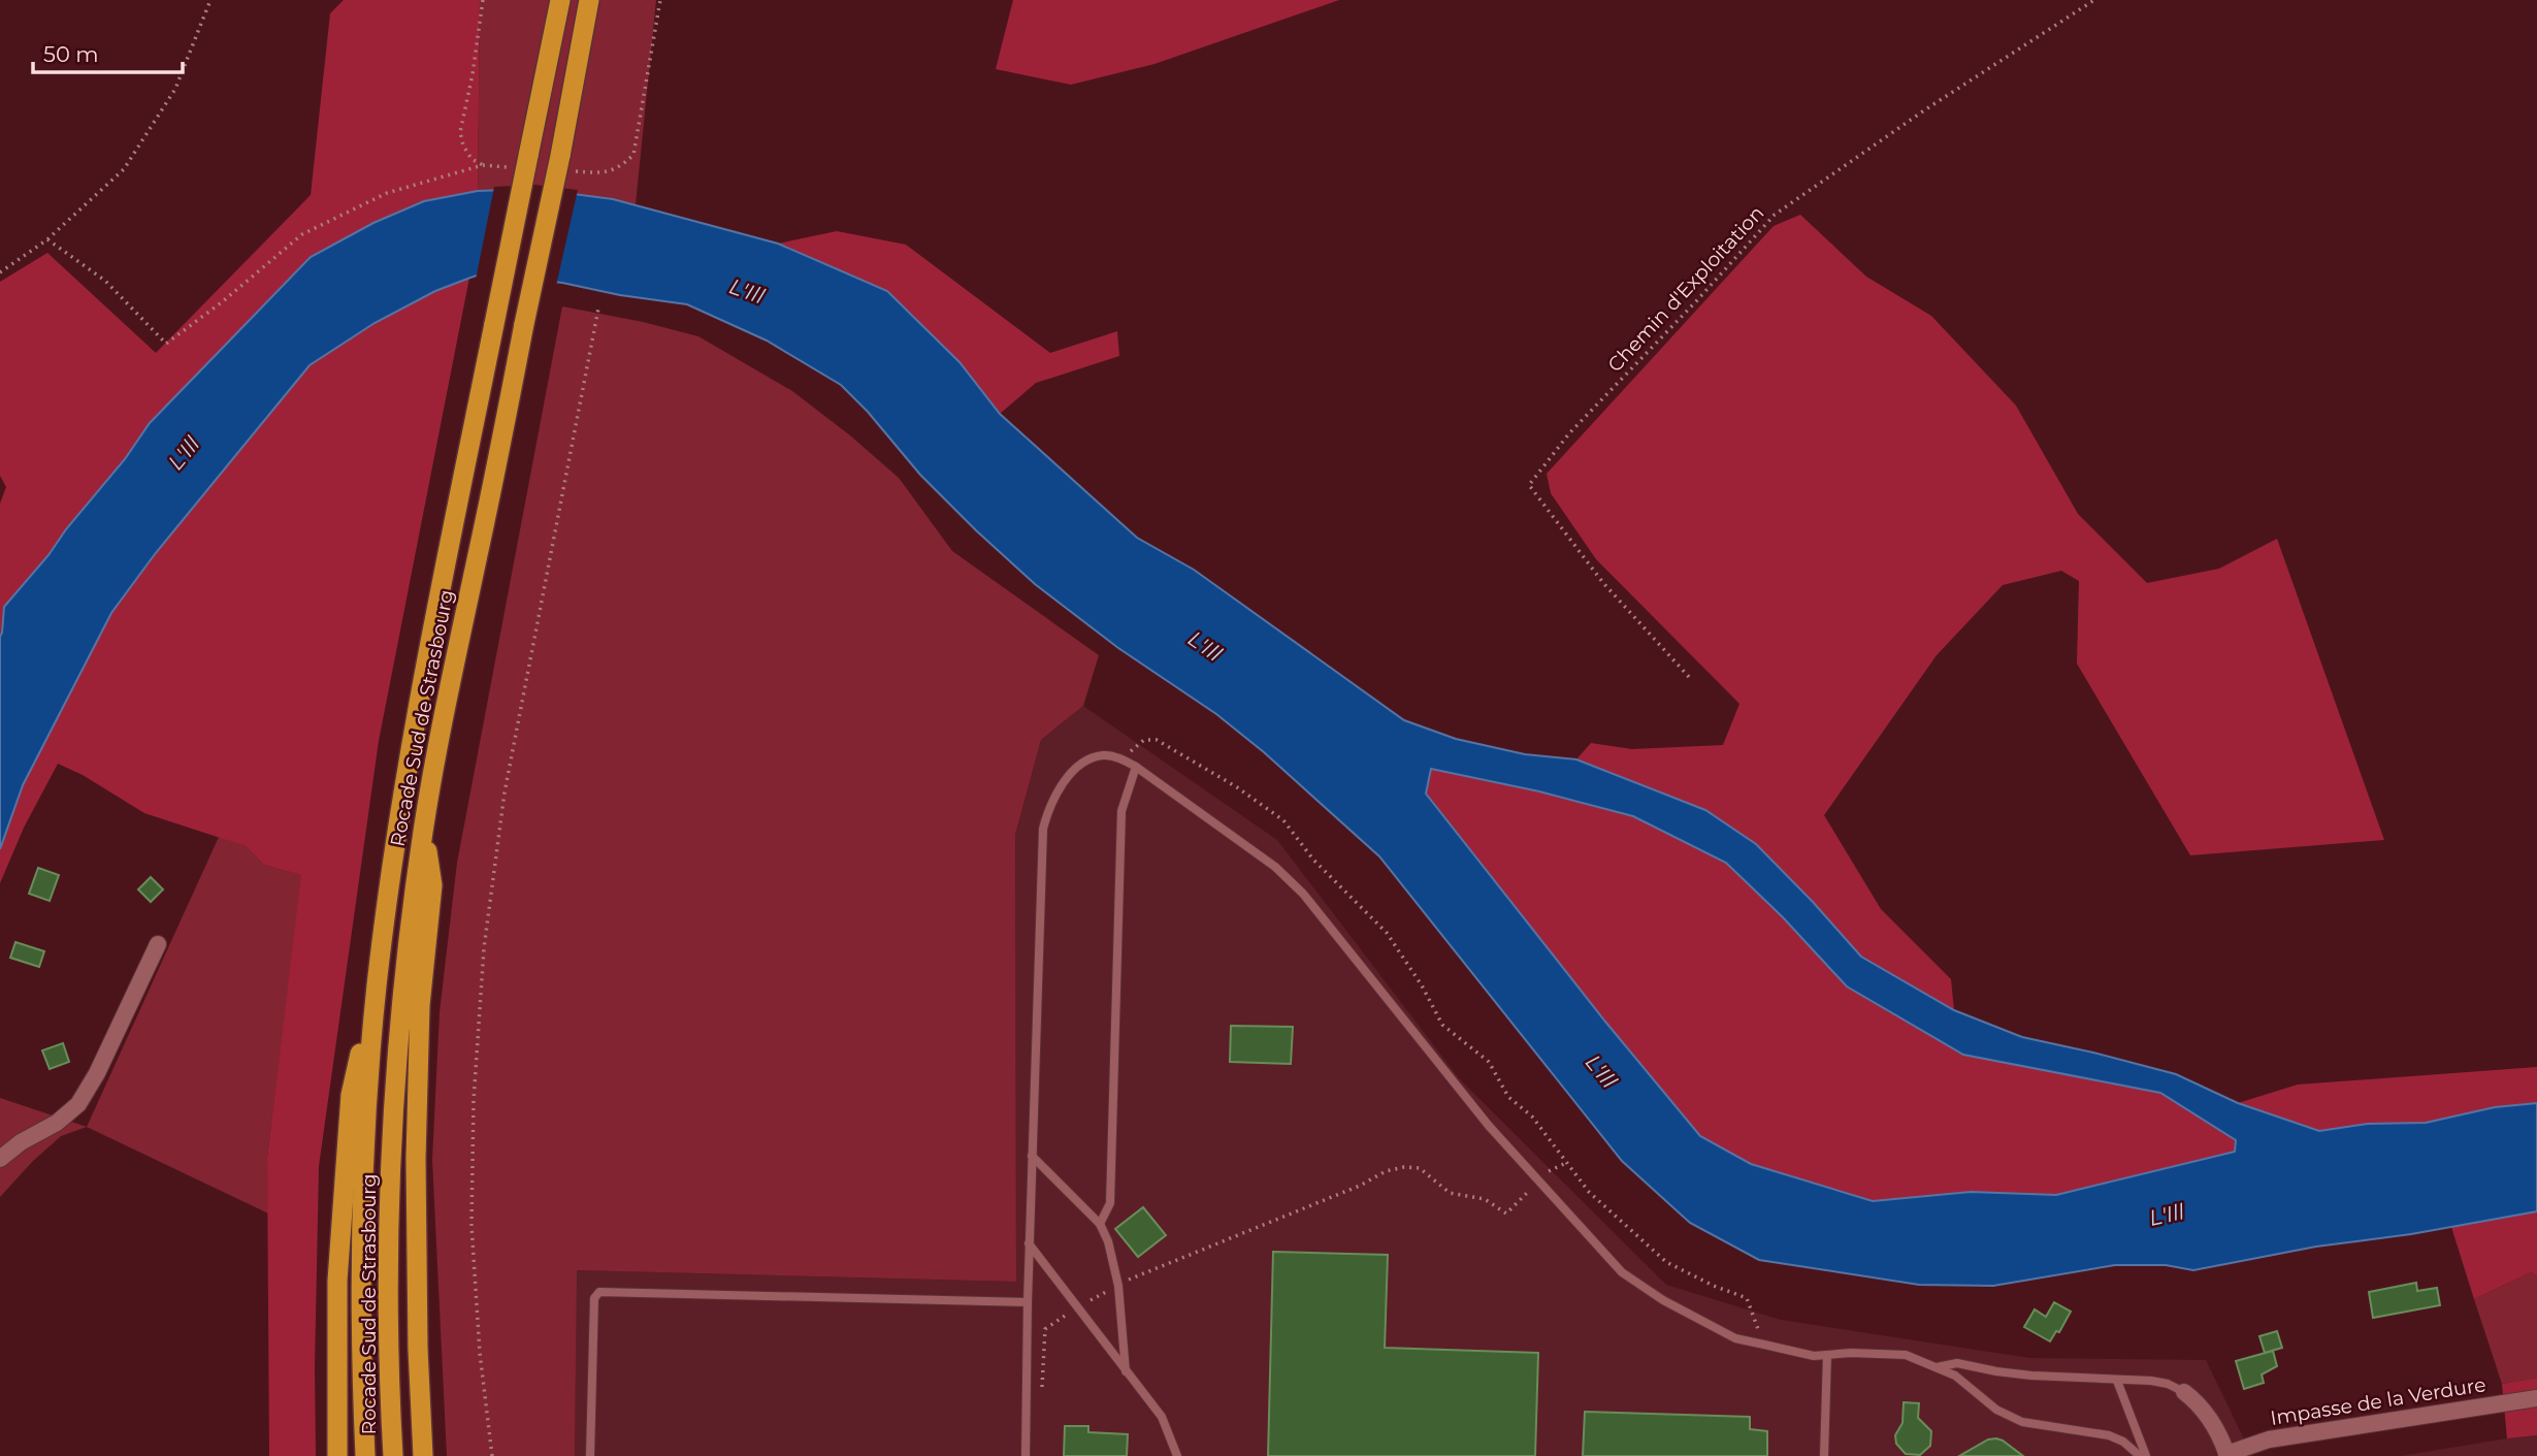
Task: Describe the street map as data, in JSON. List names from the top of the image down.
{
  "streets": {
    "highway": ["Rocade Sud de Strasbourg"],
    "street": ["Impasse de la Verdure"],
    "path": ["Chemin d'Exploitation"]
  },
  "water": ["L'Ill"],
  "scale_bar": "50 m"
}
